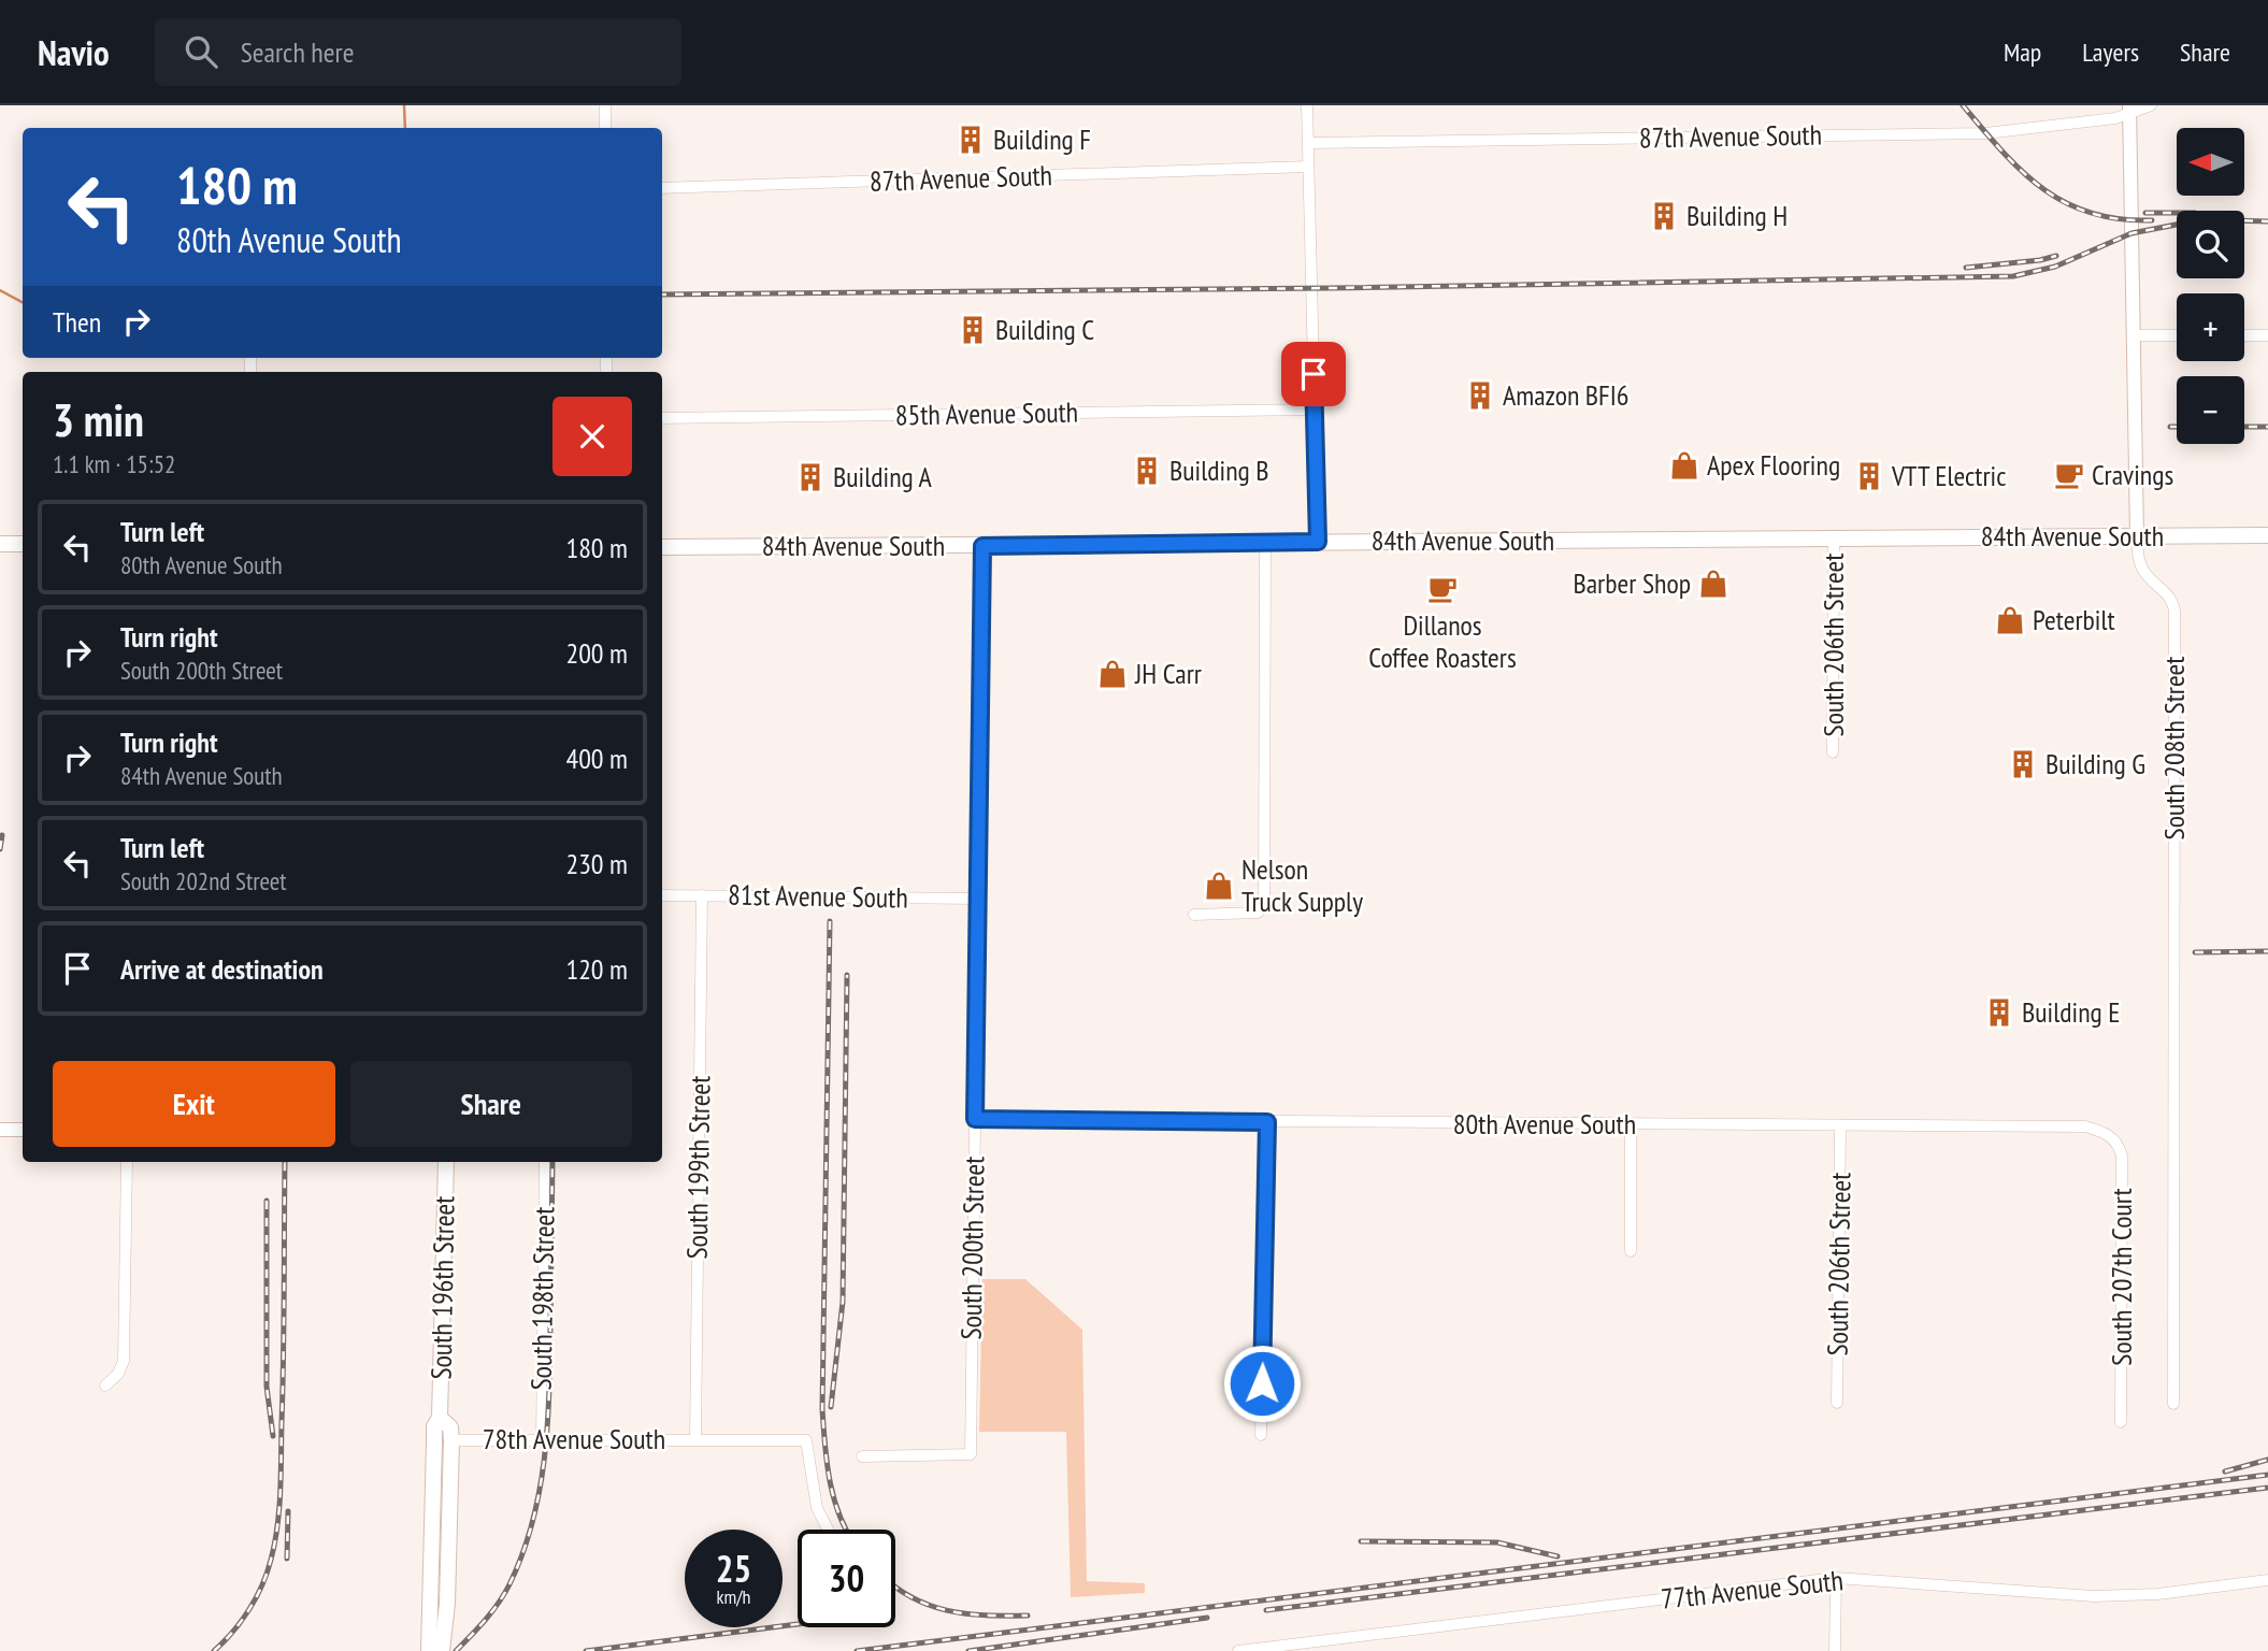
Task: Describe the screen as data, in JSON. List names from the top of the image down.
{
  "streets": {
    "main road": ["84th Avenue South", "South 196th Street"],
    "street": [
      "87th Avenue South",
      "85th Avenue South",
      "South 206th Street",
      "South 208th Street",
      "81st Avenue South",
      "80th Avenue South",
      "South 199th Street",
      "South 200th Street",
      "South 207th Court",
      "South 198th Street",
      "78th Avenue South",
      "77th Avenue South"
    ]
  },
  "crossings": [
    ["87th Avenue South", "South 208th Street"],
    ["84th Avenue South", "South 206th Street"],
    ["84th Avenue South", "South 208th Street"],
    ["84th Avenue South", "South 200th Street"],
    ["South 206th Street", "80th Avenue South"],
    ["81st Avenue South", "South 199th Street"],
    ["81st Avenue South", "South 200th Street"],
    ["80th Avenue South", "South 200th Street"],
    ["80th Avenue South", "South 207th Court"],
    ["South 199th Street", "78th Avenue South"],
    ["South 196th Street", "78th Avenue South"],
    ["South 198th Street", "78th Avenue South"]
  ],
  "places": {
    "building": [
      "Building F",
      "Building H",
      "Building C",
      "Amazon BFI6",
      "Building B",
      "VTT Electric",
      "Building A",
      "Building G",
      "Building E"
    ],
    "shop": [
      "Apex Flooring",
      "Barber Shop",
      "Peterbilt",
      "JH Carr",
      "Nelson Truck Supply"
    ],
    "cafe": ["Cravings", "Dillanos Coffee Roasters"]
  },
  "north": "left",
  "page": {
    "header": "Navio",
    "search": "Search here",
    "nav": ["Map", "Layers", "Share"],
    "map_buttons": ["+", "−"],
    "turn": ["180 m", "80th Avenue South"],
    "then": "Then",
    "heading": ["3 min", "1.1 km · 15:52"],
    "list": [
      {
        "name": "Turn left",
        "note": "80th Avenue South",
        "value": "180 m"
      },
      {
        "name": "Turn right",
        "note": "South 200th Street",
        "value": "200 m"
      },
      {
        "name": "Turn right",
        "note": "84th Avenue South",
        "value": "400 m"
      },
      {
        "name": "Turn left",
        "note": "South 202nd Street",
        "value": "230 m"
      },
      {
        "name": "Arrive at destination",
        "value": "120 m"
      }
    ],
    "buttons": ["Exit", "Share"],
    "speed": "25 km/h",
    "limit": "30"
  }
}
